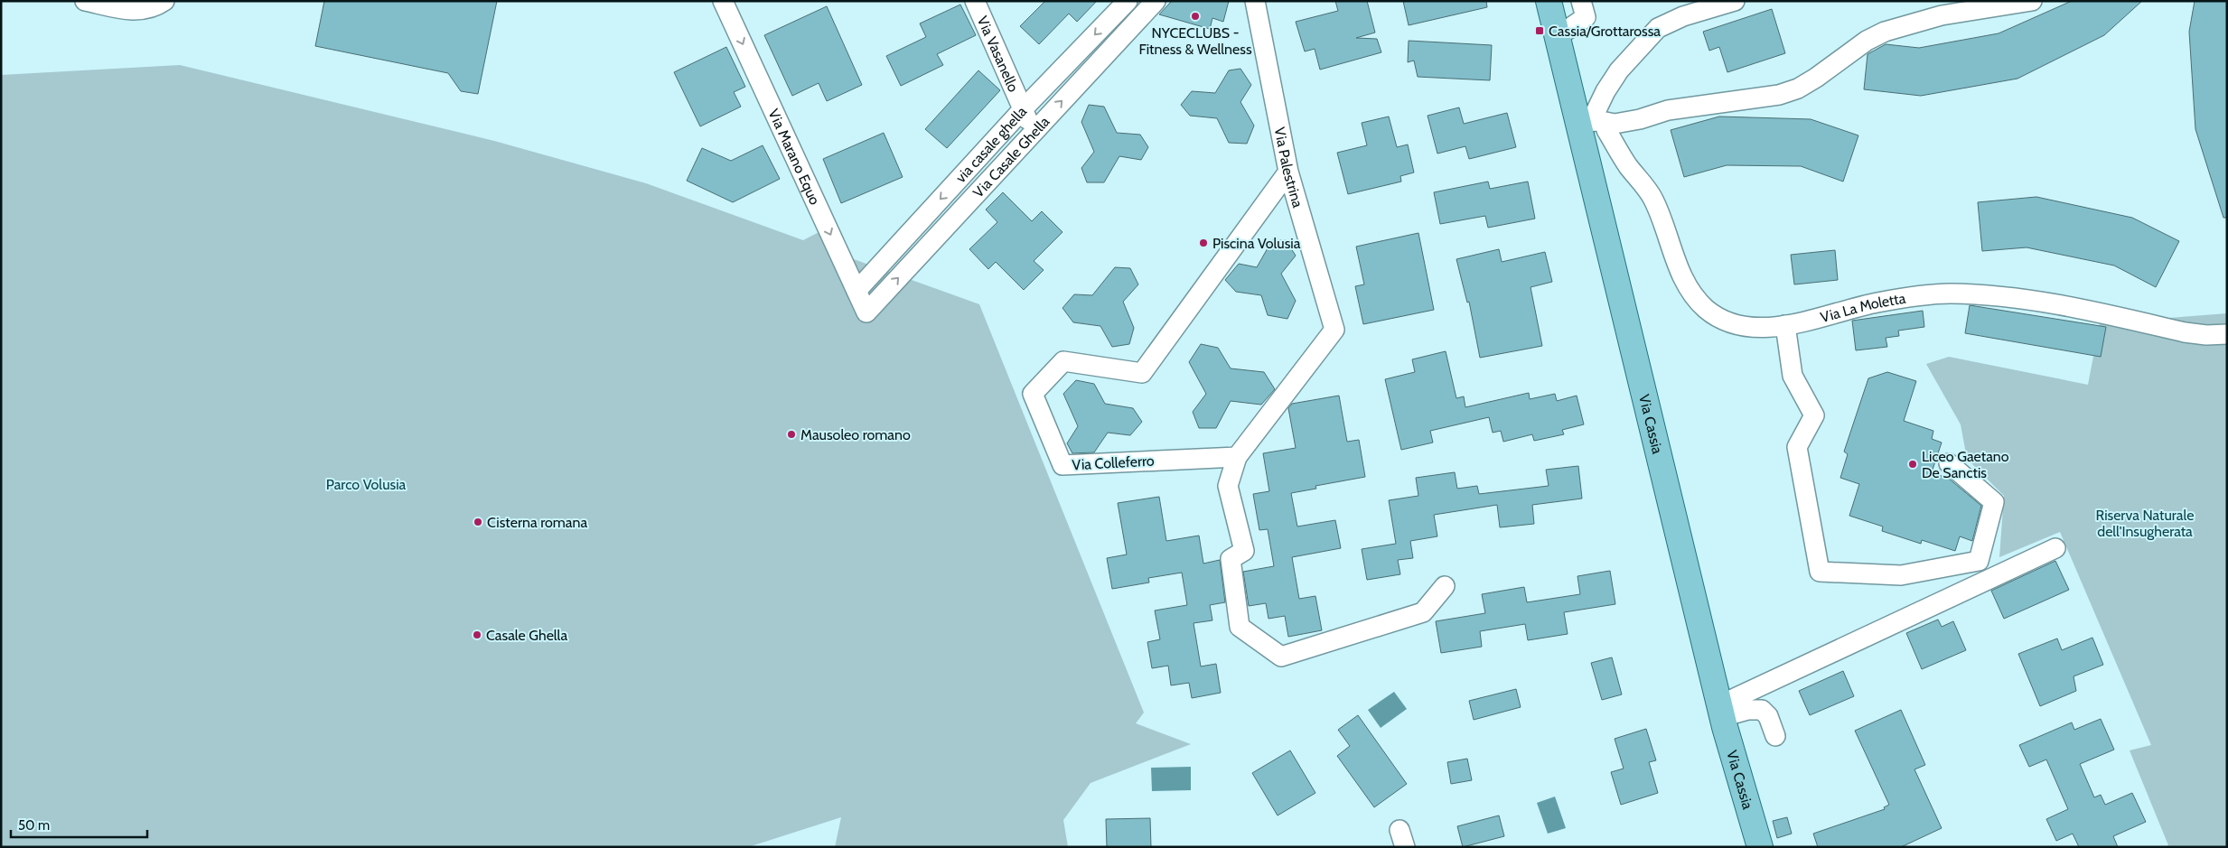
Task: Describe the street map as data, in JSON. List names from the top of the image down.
{
  "streets": {
    "main road": ["Via Cassia"],
    "street": [
      "Via Vasanello",
      "via casale ghella",
      "Via Casale Ghella",
      "Via Marano Equo",
      "Via Palestrina",
      "Via La Moletta",
      "Via Colleferro"
    ]
  },
  "crossings": [
    ["Via Vasanello", "via casale ghella"],
    ["Via Vasanello", "Via Casale Ghella"],
    ["via casale ghella", "Via Marano Equo"],
    ["Via Casale Ghella", "Via Marano Equo"],
    ["Via Palestrina", "Via Colleferro"],
    ["Via La Moletta", "Via Cassia"]
  ],
  "one_way": ["via casale ghella", "Via Casale Ghella", "Via Marano Equo"],
  "parks": ["Parco Volusia", "Riserva Naturale dell'Insugherata"],
  "places": {
    "other": [
      "NYCECLUBS - Fitness & Wellness",
      "Piscina Volusia",
      "Mausoleo romano",
      "Liceo Gaetano De Sanctis",
      "Cisterna romana",
      "Casale Ghella"
    ],
    "transit": ["Cassia/Grottarossa"]
  },
  "scale_bar": "50 m"
}
